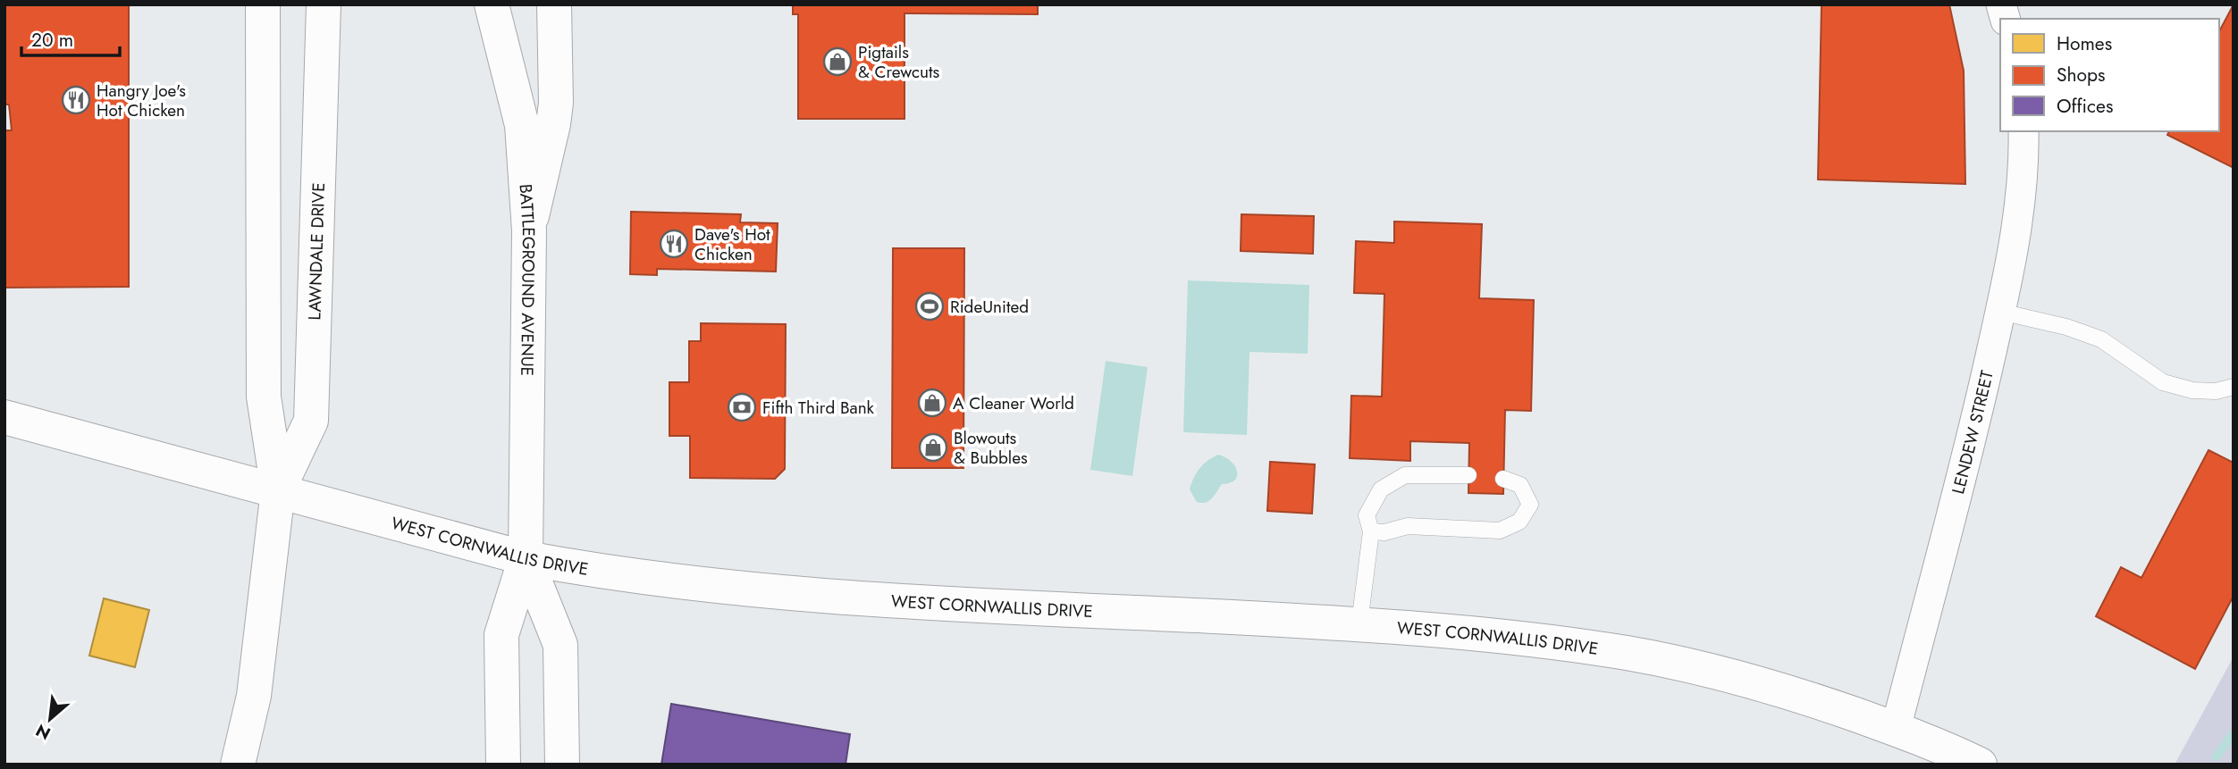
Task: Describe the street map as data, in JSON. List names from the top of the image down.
{
  "streets": {
    "main road": ["LAWNDALE DRIVE", "BATTLEGROUND AVENUE", "WEST CORNWALLIS DRIVE"],
    "street": ["LENDEW STREET"]
  },
  "crossings": [
    ["LAWNDALE DRIVE", "WEST CORNWALLIS DRIVE"],
    ["BATTLEGROUND AVENUE", "WEST CORNWALLIS DRIVE"],
    ["LENDEW STREET", "WEST CORNWALLIS DRIVE"]
  ],
  "places": {
    "shop": ["Pigtails & Crewcuts", "A Cleaner World", "Blowouts & Bubbles"],
    "restaurant": ["Hangry Joe's Hot Chicken", "Dave's Hot Chicken"],
    "sports": ["RideUnited"],
    "bank": ["Fifth Third Bank"]
  },
  "legend": ["Homes", "Shops", "Offices"],
  "scale_bar": "20 m",
  "north": "bottom left"
}
